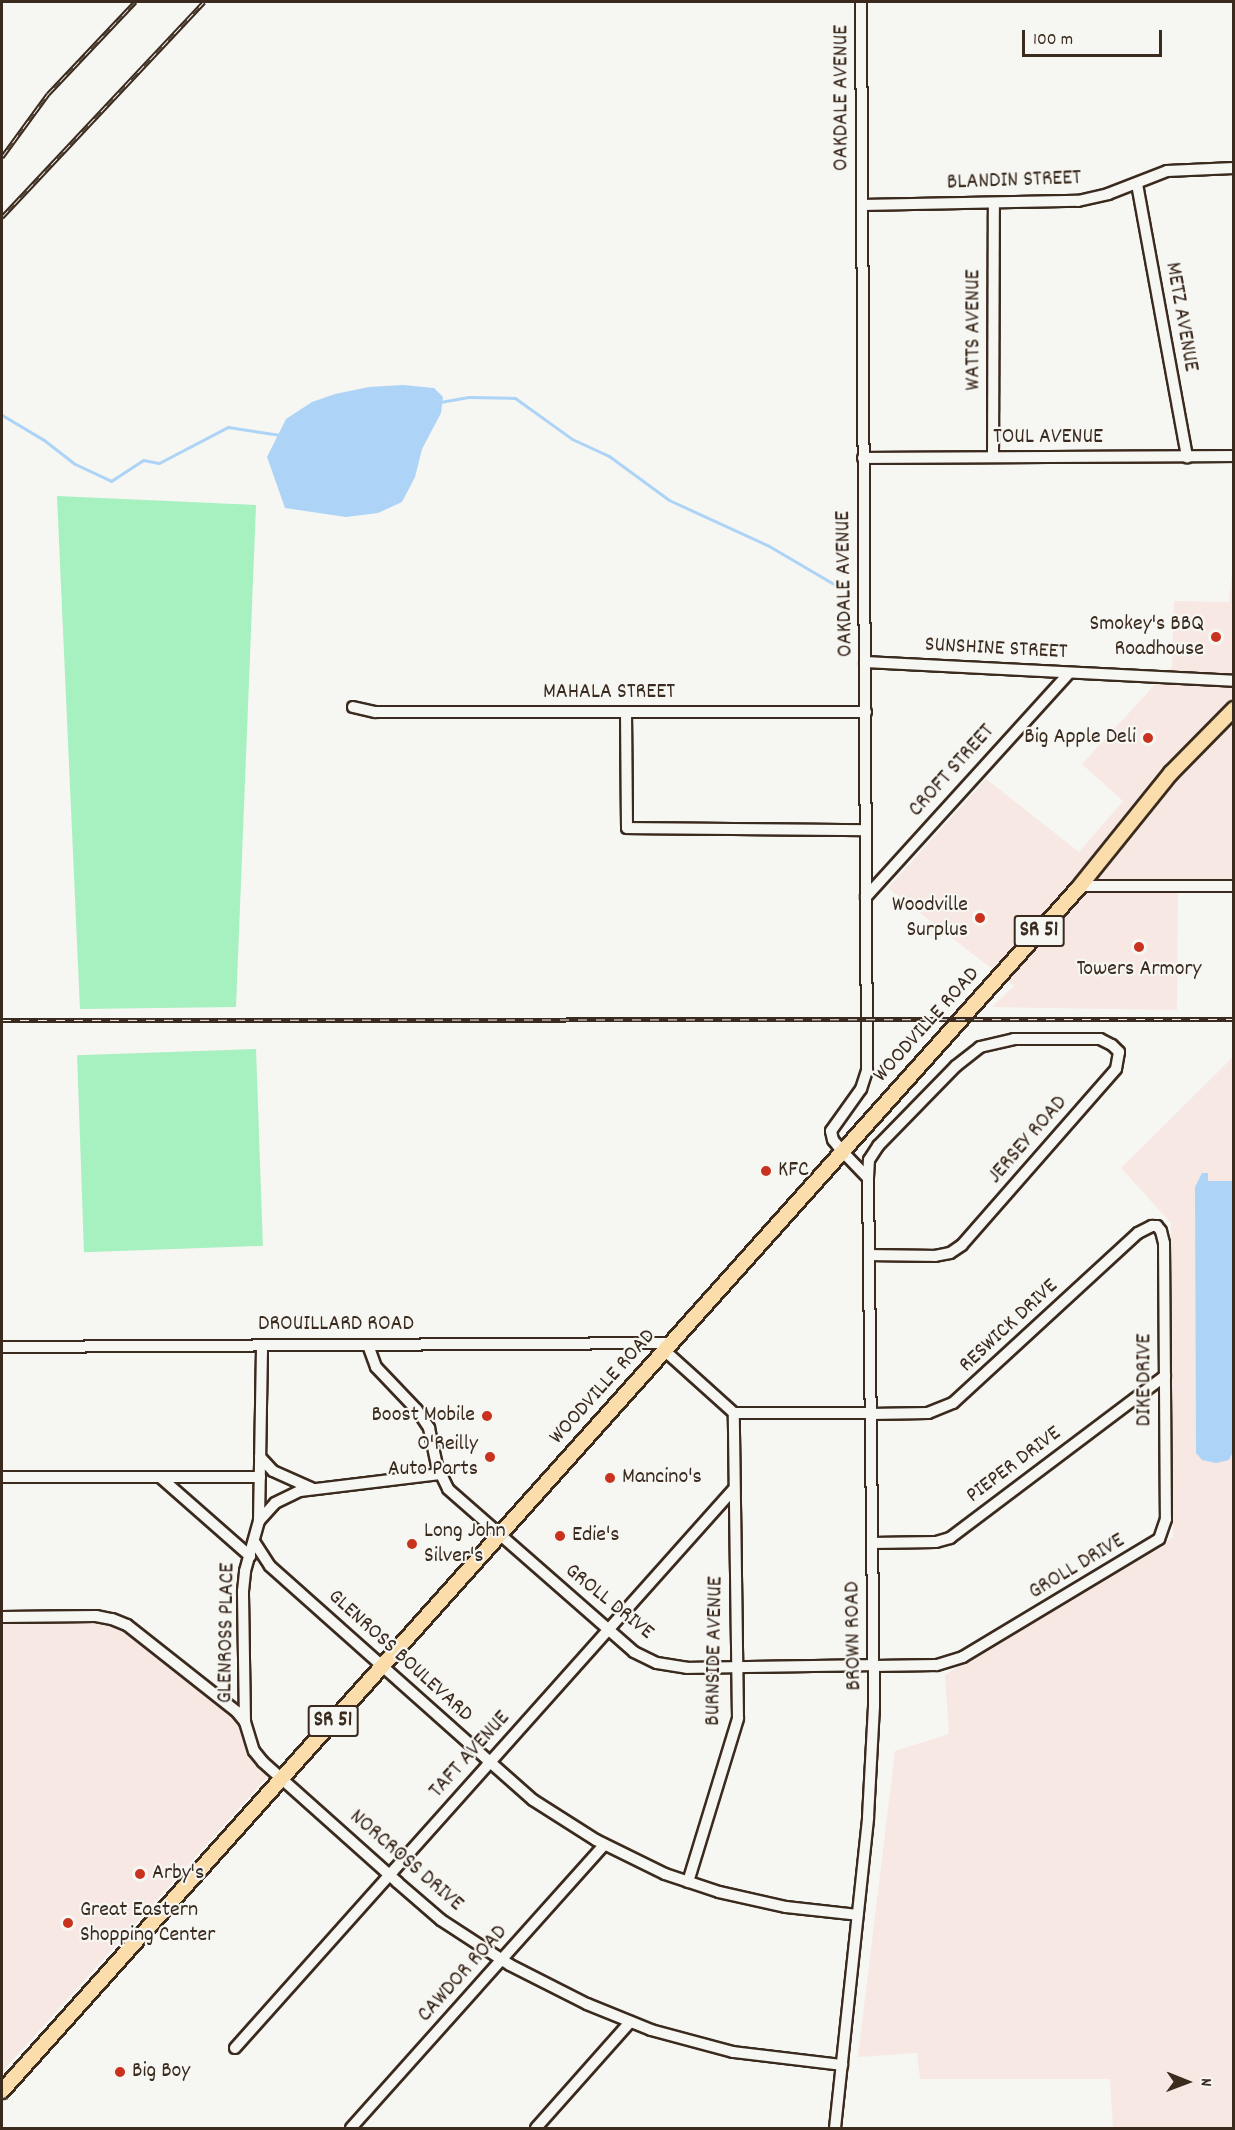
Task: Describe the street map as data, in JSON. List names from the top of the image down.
{
  "streets": {
    "main road": ["SR 51", "WOODVILLE ROAD"],
    "street": [
      "OAKDALE AVENUE",
      "BLANDIN STREET",
      "METZ AVENUE",
      "WATTS AVENUE",
      "TOUL AVENUE",
      "SUNSHINE STREET",
      "MAHALA STREET",
      "CROFT STREET",
      "JERSEY ROAD",
      "DROUILLARD ROAD",
      "RESWICK DRIVE",
      "DIKE DRIVE",
      "PIEPER DRIVE",
      "GROLL DRIVE",
      "GLENROSS PLACE",
      "BROWN ROAD",
      "BURNSIDE AVENUE",
      "GLENROSS BOULEVARD",
      "TAFT AVENUE",
      "NORCROSS DRIVE",
      "CAWDOR ROAD"
    ]
  },
  "crossings": [
    ["OAKDALE AVENUE", "BLANDIN STREET"],
    ["OAKDALE AVENUE", "TOUL AVENUE"],
    ["OAKDALE AVENUE", "SUNSHINE STREET"],
    ["OAKDALE AVENUE", "MAHALA STREET"],
    ["OAKDALE AVENUE", "CROFT STREET"],
    ["OAKDALE AVENUE", "WOODVILLE ROAD"],
    ["BLANDIN STREET", "METZ AVENUE"],
    ["BLANDIN STREET", "WATTS AVENUE"],
    ["METZ AVENUE", "TOUL AVENUE"],
    ["WATTS AVENUE", "TOUL AVENUE"],
    ["SUNSHINE STREET", "CROFT STREET"],
    ["WOODVILLE ROAD", "DROUILLARD ROAD"],
    ["WOODVILLE ROAD", "GROLL DRIVE"],
    ["WOODVILLE ROAD", "GLENROSS BOULEVARD"],
    ["WOODVILLE ROAD", "NORCROSS DRIVE"],
    ["JERSEY ROAD", "BROWN ROAD"],
    ["DROUILLARD ROAD", "GROLL DRIVE"],
    ["RESWICK DRIVE", "DIKE DRIVE"],
    ["RESWICK DRIVE", "BROWN ROAD"],
    ["RESWICK DRIVE", "BURNSIDE AVENUE"],
    ["DIKE DRIVE", "PIEPER DRIVE"],
    ["DIKE DRIVE", "GROLL DRIVE"],
    ["PIEPER DRIVE", "BROWN ROAD"],
    ["GROLL DRIVE", "BROWN ROAD"],
    ["GROLL DRIVE", "BURNSIDE AVENUE"],
    ["GROLL DRIVE", "TAFT AVENUE"],
    ["GLENROSS PLACE", "NORCROSS DRIVE"],
    ["BROWN ROAD", "GLENROSS BOULEVARD"],
    ["BROWN ROAD", "NORCROSS DRIVE"],
    ["BURNSIDE AVENUE", "GLENROSS BOULEVARD"],
    ["BURNSIDE AVENUE", "TAFT AVENUE"],
    ["GLENROSS BOULEVARD", "TAFT AVENUE"],
    ["GLENROSS BOULEVARD", "CAWDOR ROAD"],
    ["TAFT AVENUE", "NORCROSS DRIVE"],
    ["NORCROSS DRIVE", "CAWDOR ROAD"]
  ],
  "places": [
    "Smokey's BBQ Roadhouse",
    "Big Apple Deli",
    "Woodville Surplus",
    "Towers Armory",
    "KFC",
    "Boost Mobile",
    "O'Reilly Auto Parts",
    "Mancino's",
    "Edie's",
    "Long John Silver's",
    "Arby's",
    "Great Eastern Shopping Center",
    "Big Boy"
  ],
  "scale_bar": "100 m",
  "north": "right"
}
